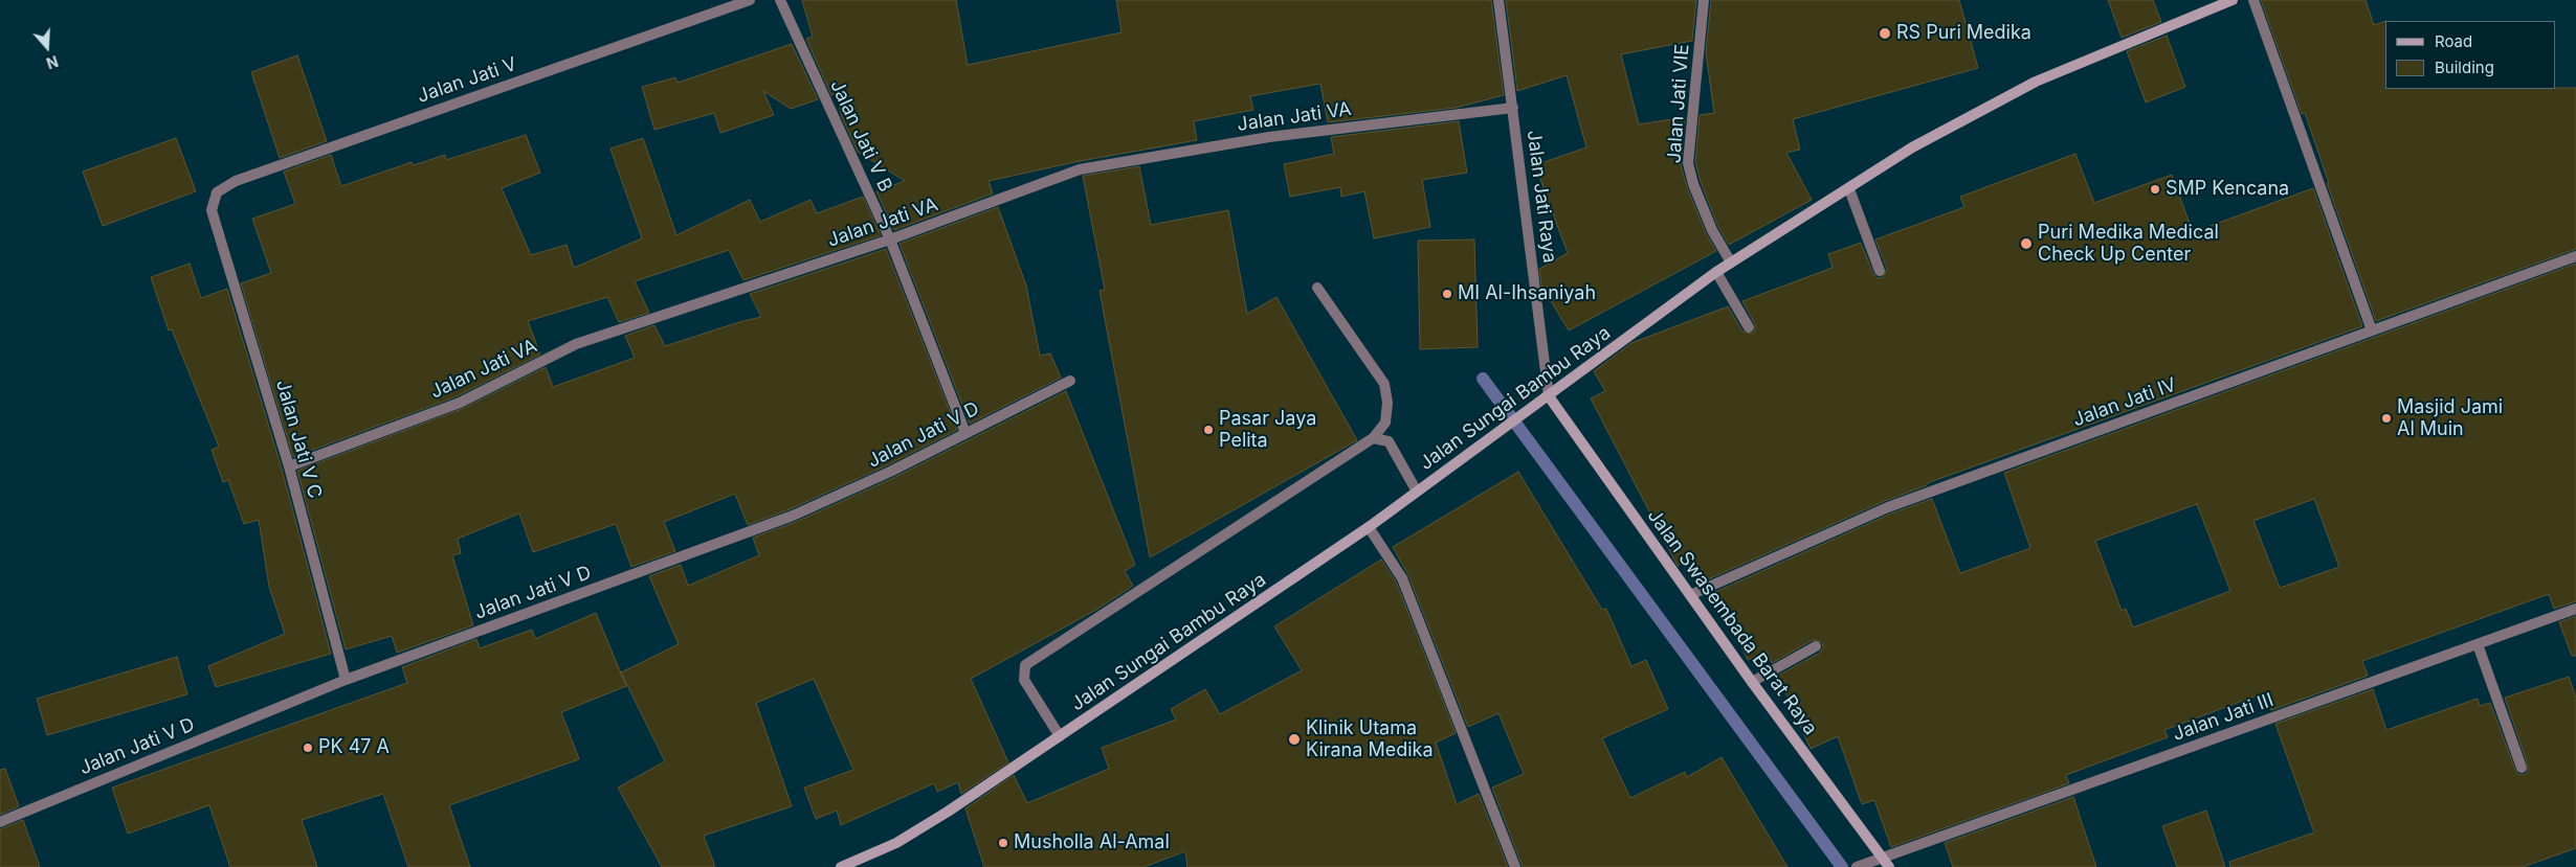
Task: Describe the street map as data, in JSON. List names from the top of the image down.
{
  "streets": {
    "street": [
      "Jalan Jati V",
      "Jalan Jati VIE",
      "Jalan Jati VA",
      "Jalan Jati V B",
      "Jalan Jati Raya",
      "Jalan Sungai Bambu Raya",
      "Jalan Jati IV",
      "Jalan Jati V D",
      "Jalan Jati V C",
      "Jalan Swasembada Barat Raya",
      "Jalan Jati III"
    ]
  },
  "crossings": [
    ["Jalan Jati V", "Jalan Jati V C"],
    ["Jalan Jati VIE", "Jalan Sungai Bambu Raya"],
    ["Jalan Jati VA", "Jalan Jati V B"],
    ["Jalan Jati VA", "Jalan Jati Raya"],
    ["Jalan Jati VA", "Jalan Jati V C"],
    ["Jalan Jati V B", "Jalan Jati V D"],
    ["Jalan Jati Raya", "Jalan Sungai Bambu Raya"],
    ["Jalan Jati Raya", "Jalan Swasembada Barat Raya"],
    ["Jalan Sungai Bambu Raya", "Jalan Swasembada Barat Raya"],
    ["Jalan Jati IV", "Jalan Swasembada Barat Raya"],
    ["Jalan Jati V D", "Jalan Jati V C"],
    ["Jalan Swasembada Barat Raya", "Jalan Jati III"]
  ],
  "places": [
    "RS Puri Medika",
    "SMP Kencana",
    "Puri Medika Medical Check Up Center",
    "MI Al-Ihsaniyah",
    "Masjid Jami Al Muin",
    "Pasar Jaya Pelita",
    "Klinik Utama Kirana Medika",
    "PK 47 A",
    "Musholla Al-Amal"
  ],
  "legend": ["Road", "Building"],
  "north": "bottom"
}
